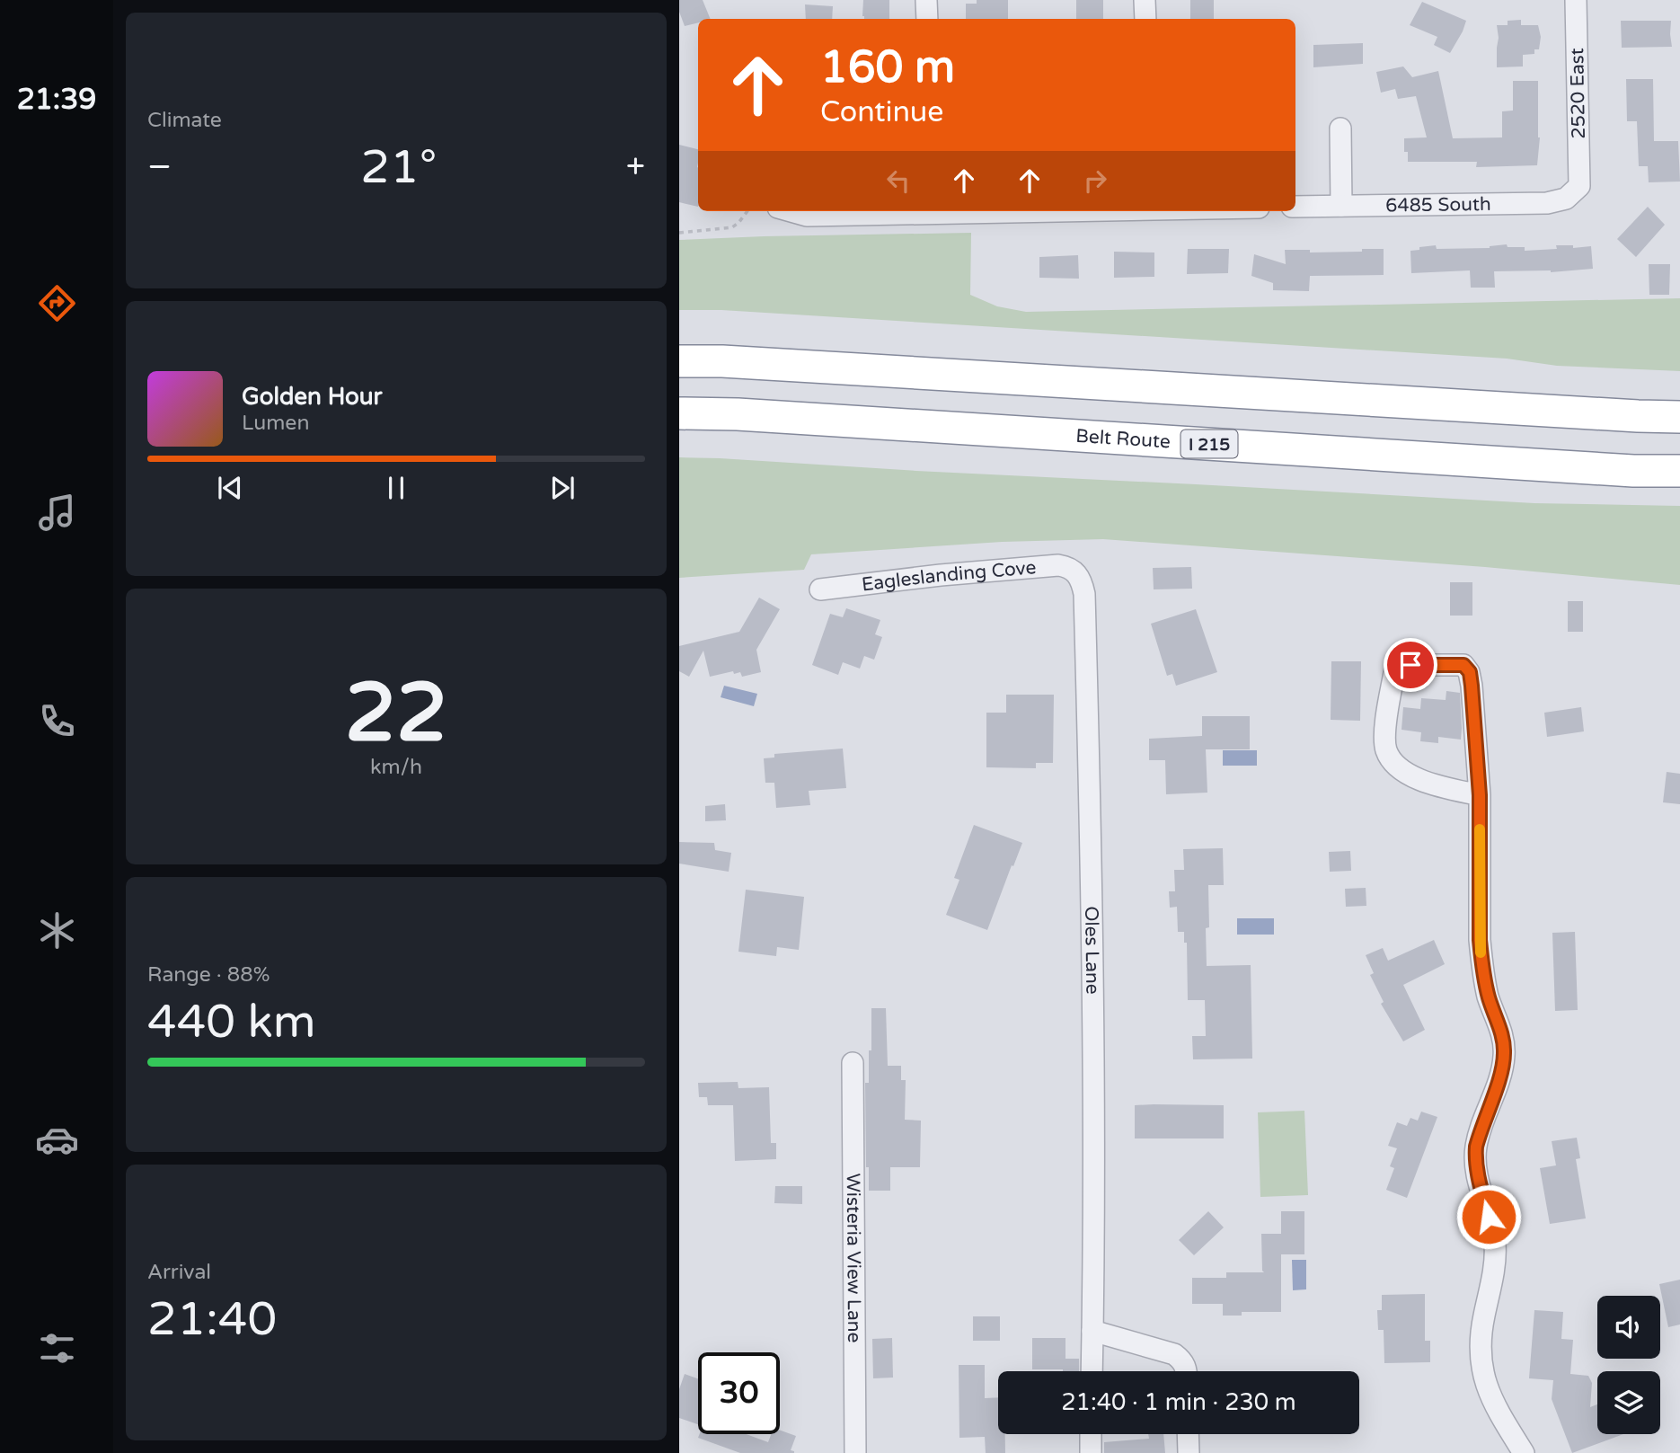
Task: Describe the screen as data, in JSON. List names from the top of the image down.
{
  "streets": {
    "highway": ["Belt Route", "I 215"],
    "street": [
      "2520 East",
      "6485 South",
      "Eagleslanding Cove",
      "Oles Lane",
      "Wisteria View Lane"
    ]
  },
  "crossings": [
    ["2520 East", "6485 South"],
    ["Eagleslanding Cove", "Oles Lane"]
  ],
  "page": {
    "tabs": "21:39",
    "tile": [
      "Climate",
      ["22", "km/h"],
      ["Range · 88%", "440 km"],
      ["Arrival", "21:40"]
    ],
    "turn": ["160 m", "Continue"],
    "heat": ["−", "21°", "+"],
    "song": ["Golden Hour", "Lumen"],
    "limit": "30",
    "trip": "21:40 · 1 min · 230 m"
  }
}
